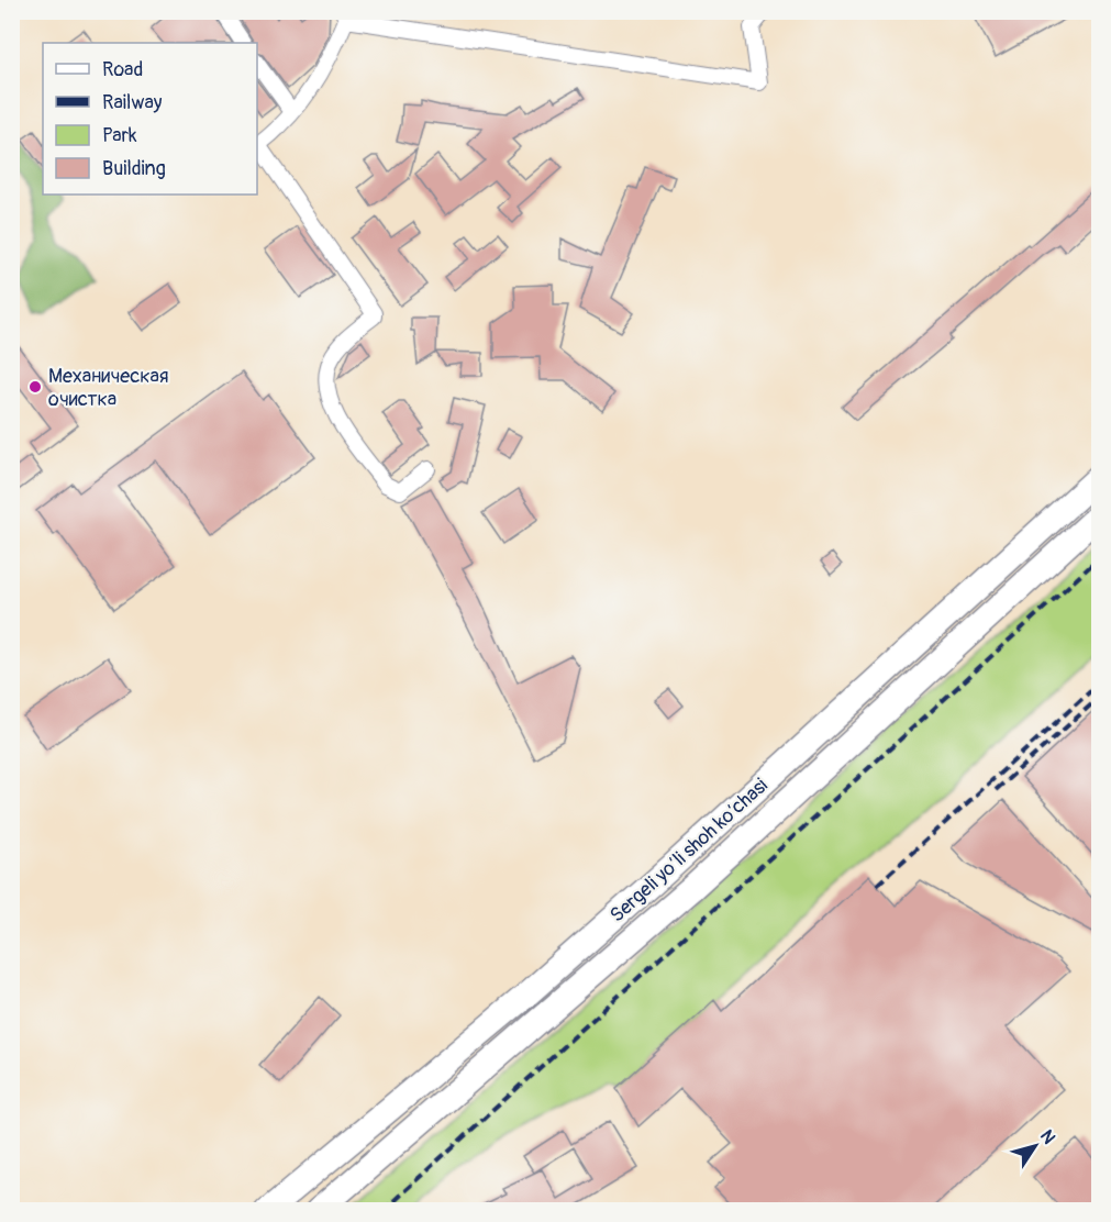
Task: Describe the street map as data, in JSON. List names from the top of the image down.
{
  "streets": {
    "main road": ["Sergeli yo‘li shoh ko‘chasi"]
  },
  "places": ["Механическая очистка"],
  "legend": [
    "Road",
    "Railway",
    "Park",
    "Building"
  ],
  "north": "top right"
}
